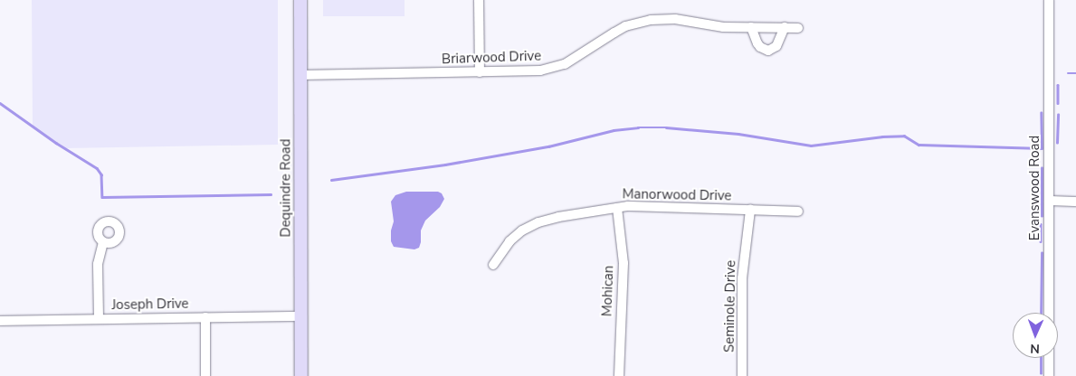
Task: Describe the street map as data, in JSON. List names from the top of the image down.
{
  "streets": {
    "main road": ["Dequindre Road"],
    "street": [
      "Briarwood Drive",
      "Evanswood Road",
      "Manorwood Drive",
      "Mohican",
      "Joseph Drive",
      "Seminole Drive"
    ]
  },
  "crossings": [
    ["Briarwood Drive", "Dequindre Road"],
    ["Dequindre Road", "Joseph Drive"],
    ["Manorwood Drive", "Mohican"],
    ["Manorwood Drive", "Seminole Drive"]
  ],
  "north": "bottom"
}
